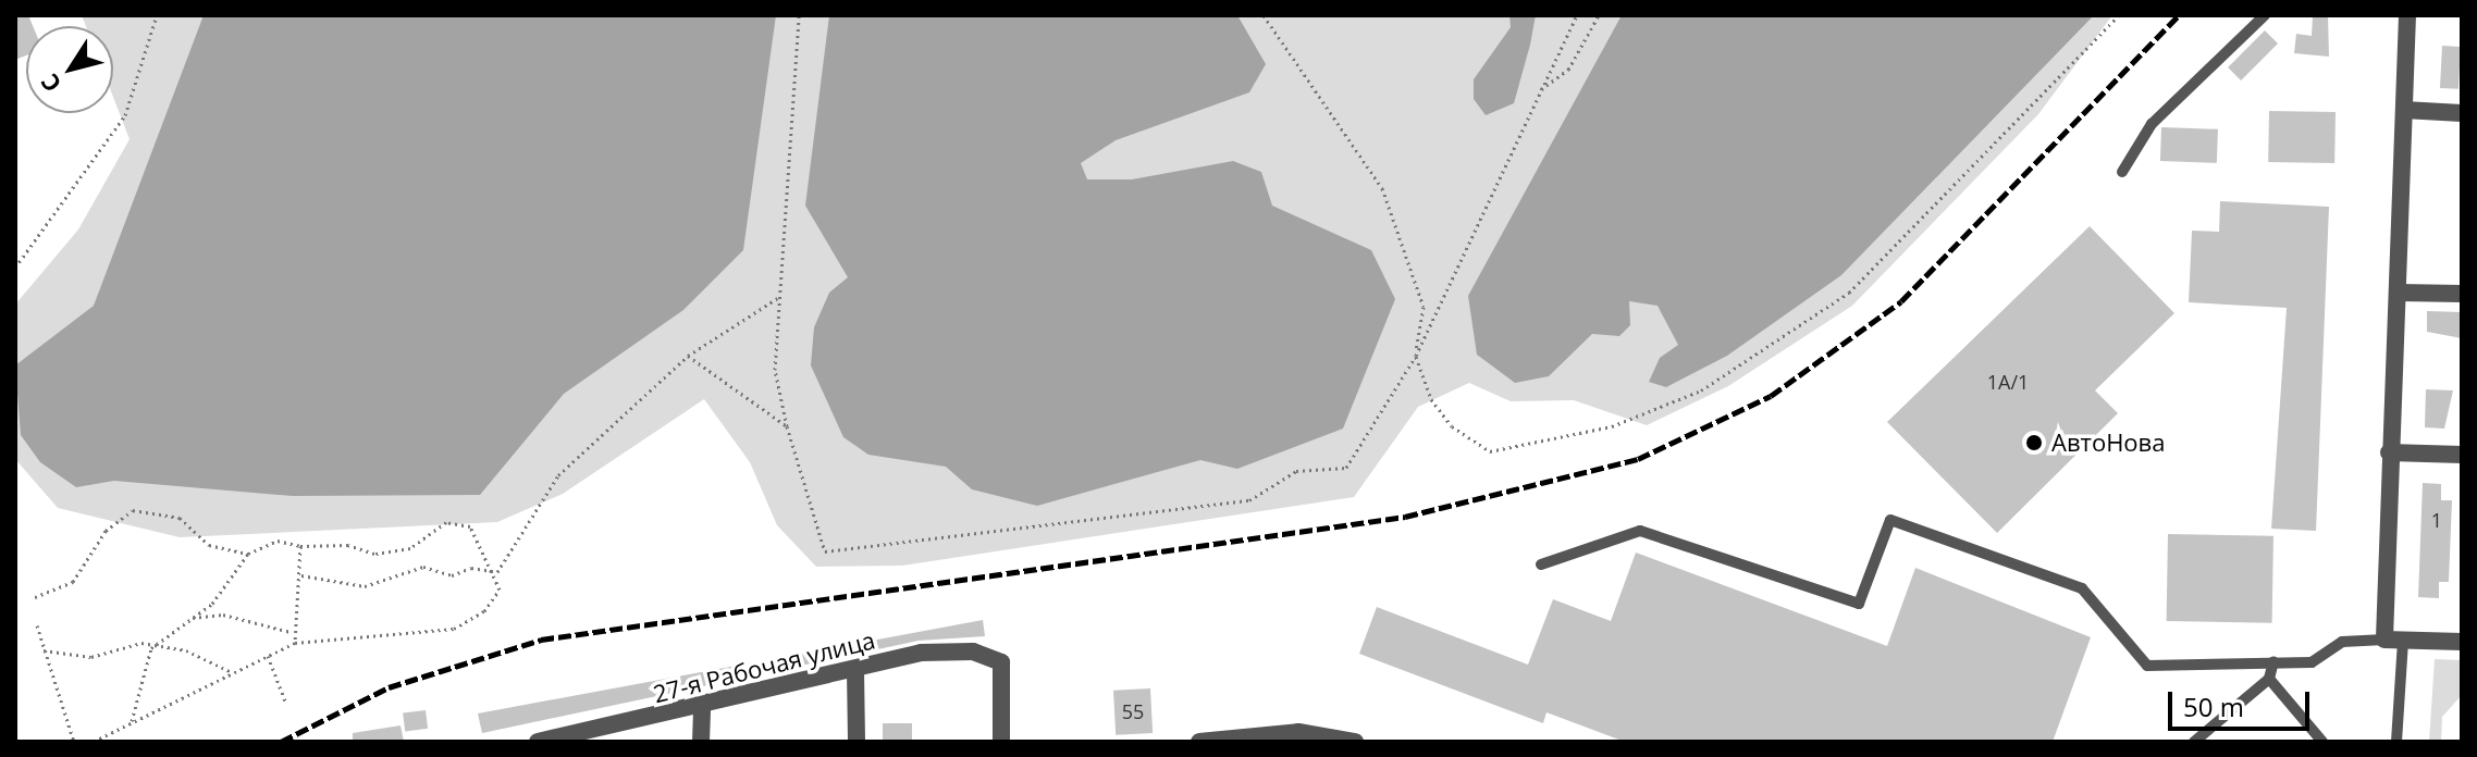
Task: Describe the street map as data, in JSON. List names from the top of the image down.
{
  "streets": {
    "street": ["27-я Рабочая улица"]
  },
  "places": ["АвтоНова"],
  "house_numbers": ["1А/1", "1", "55"],
  "scale_bar": "50 m",
  "north": "bottom left"
}
